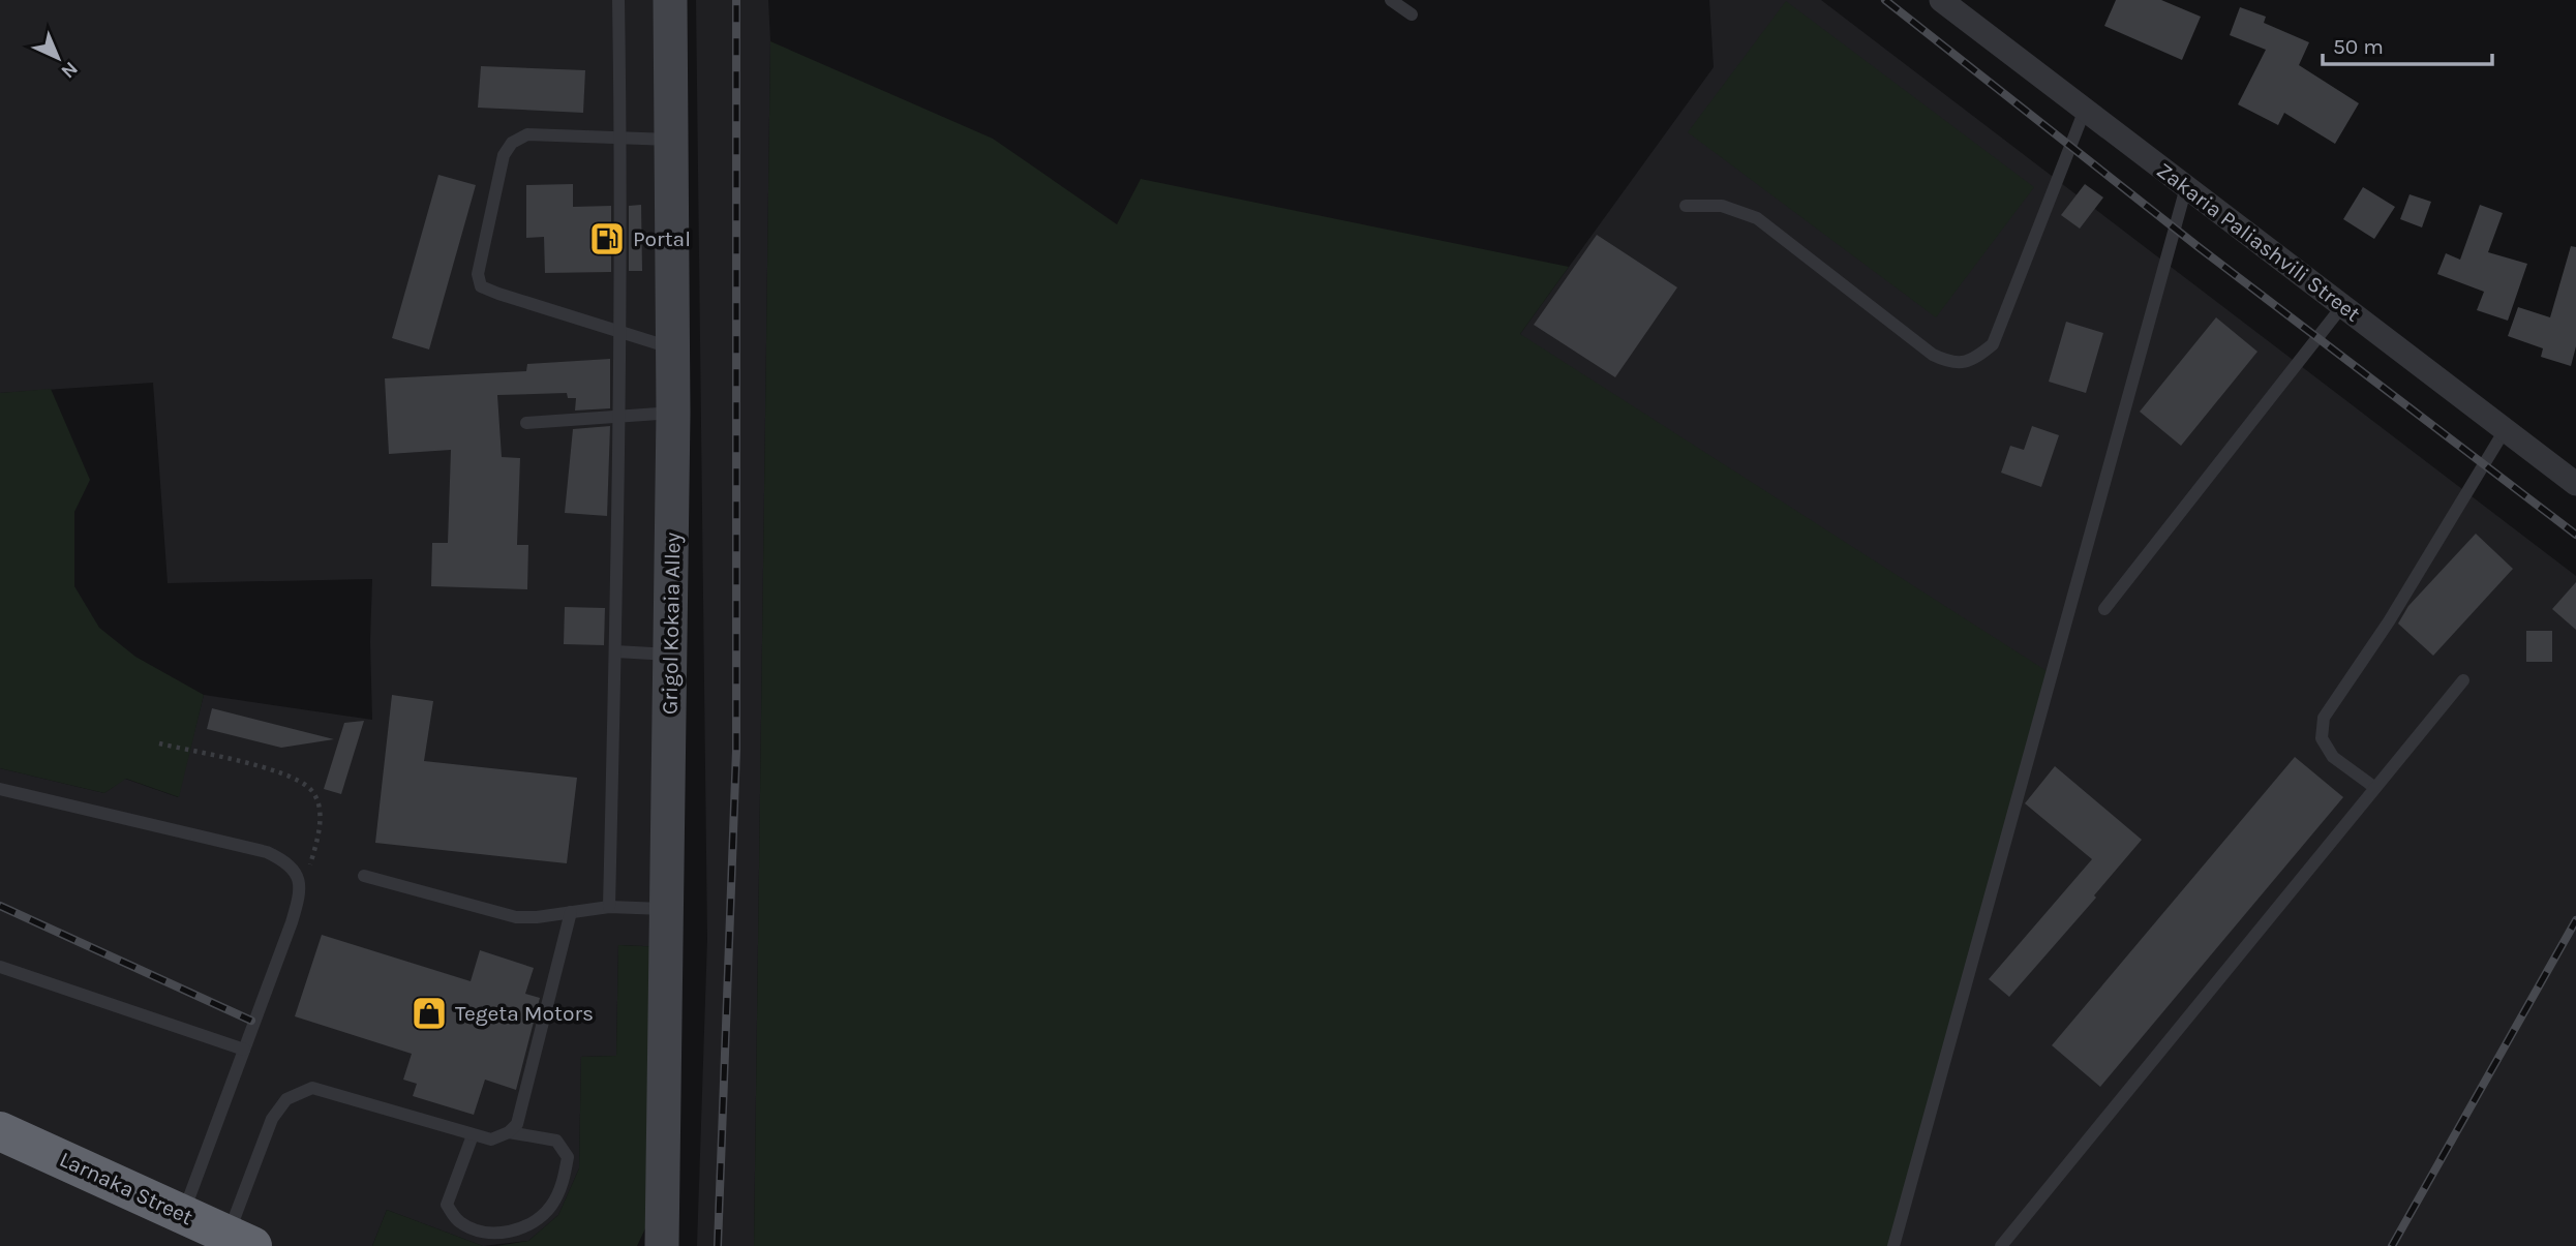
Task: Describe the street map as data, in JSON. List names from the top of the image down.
{
  "streets": {
    "highway": ["Larnaka Street"],
    "main road": ["Grigol Kokaia Alley"],
    "street": ["Zakaria Paliashvili Street"]
  },
  "places": {
    "fuel station": ["Portal"],
    "shop": ["Tegeta Motors"]
  },
  "scale_bar": "50 m",
  "north": "bottom right"
}
